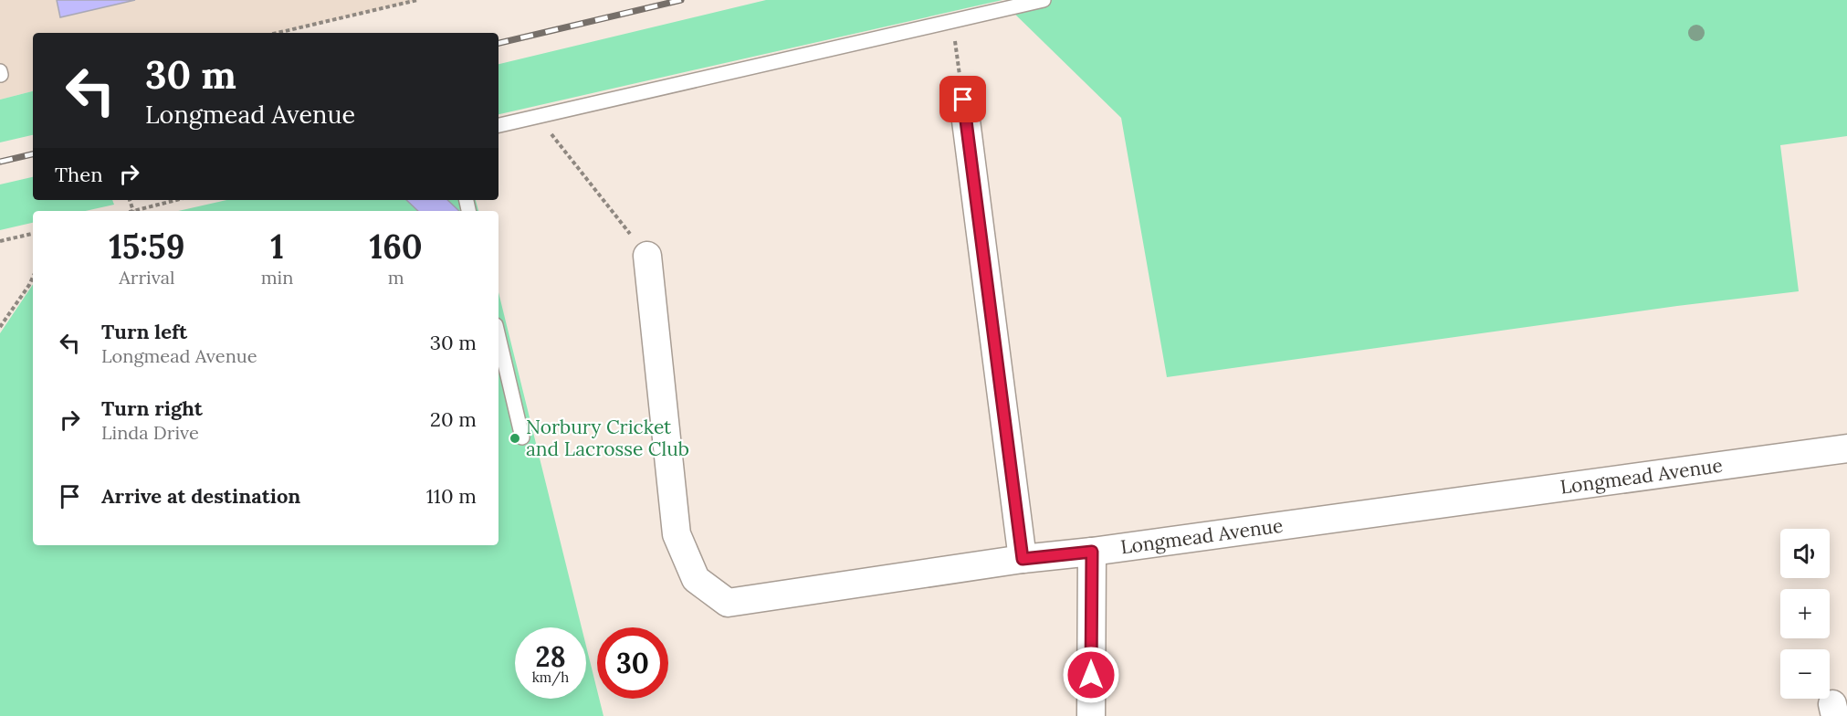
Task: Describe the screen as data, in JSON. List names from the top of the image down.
{
  "streets": {
    "street": ["Longmead Avenue"]
  },
  "places": ["Norbury Cricket and Lacrosse Club"],
  "page": {
    "turn": ["30 m", "Longmead Avenue"],
    "then": "Then",
    "eta": [
      "15:59",
      "Arrival",
      "1",
      "min",
      "160",
      "m"
    ],
    "list": [
      {
        "name": "Turn left",
        "note": "Longmead Avenue",
        "value": "30 m"
      },
      {
        "name": "Turn right",
        "note": "Linda Drive",
        "value": "20 m"
      },
      {
        "name": "Arrive at destination",
        "value": "110 m"
      }
    ],
    "map_buttons": ["+", "−"],
    "speed": "28 km/h",
    "limit": "30"
  }
}
